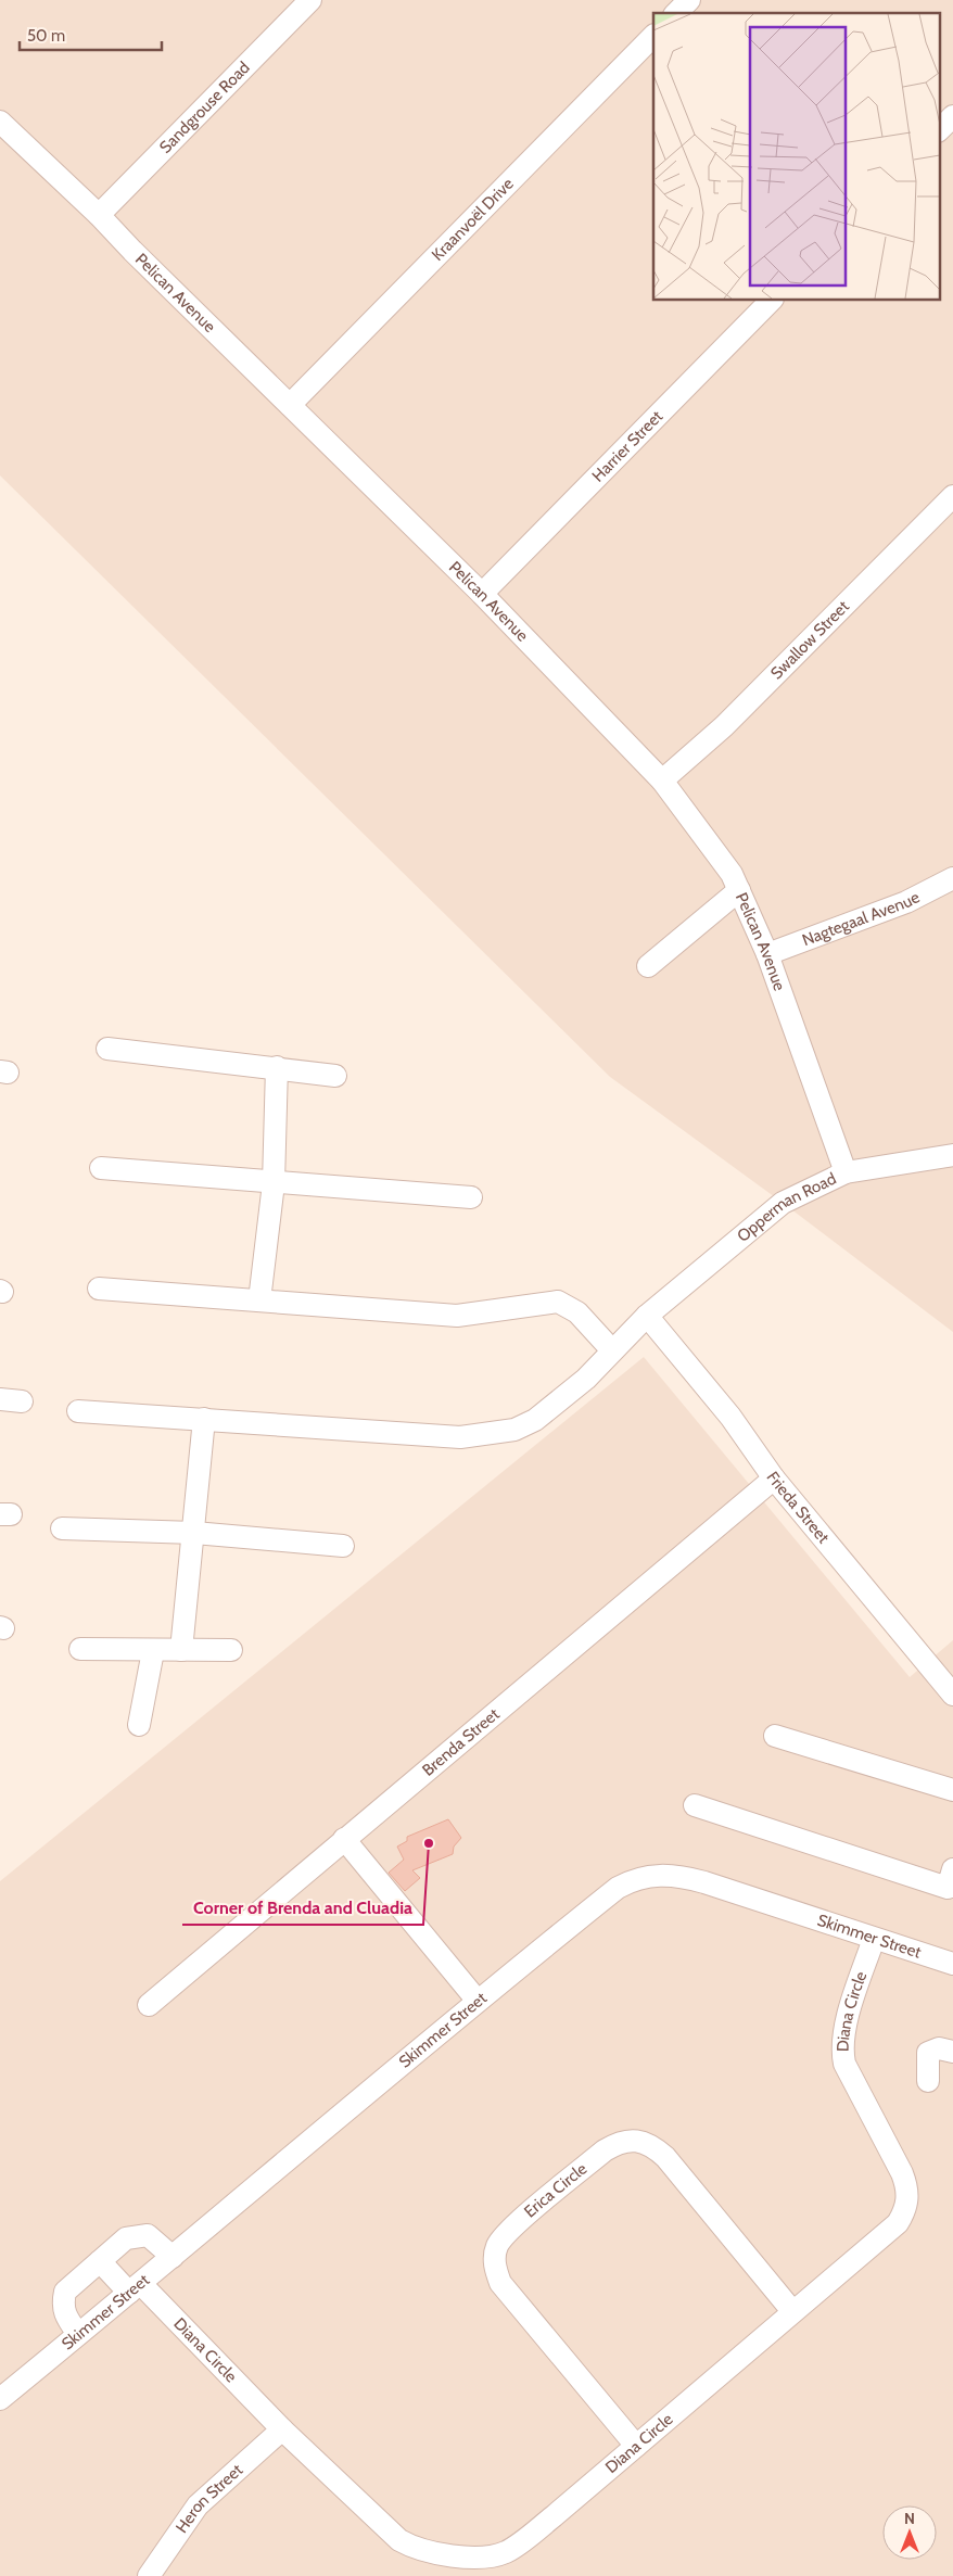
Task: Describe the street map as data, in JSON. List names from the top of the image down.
{
  "streets": {
    "street": [
      "Sandgrouse Road",
      "Kraanvoël Drive",
      "Pelican Avenue",
      "Harrier Street",
      "Swallow Street",
      "Nagtegaal Avenue",
      "Opperman Road",
      "Frieda Street",
      "Brenda Street",
      "Skimmer Street",
      "Diana Circle",
      "Erica Circle",
      "Heron Street"
    ]
  },
  "crossings": [
    ["Sandgrouse Road", "Pelican Avenue"],
    ["Kraanvoël Drive", "Pelican Avenue"],
    ["Pelican Avenue", "Harrier Street"],
    ["Pelican Avenue", "Swallow Street"],
    ["Pelican Avenue", "Nagtegaal Avenue"],
    ["Pelican Avenue", "Opperman Road"],
    ["Opperman Road", "Frieda Street"],
    ["Frieda Street", "Brenda Street"],
    ["Skimmer Street", "Diana Circle"],
    ["Diana Circle", "Erica Circle"],
    ["Diana Circle", "Heron Street"]
  ],
  "places": ["Corner of Brenda and Cluadia"],
  "scale_bar": "50 m",
  "north": "top"
}
